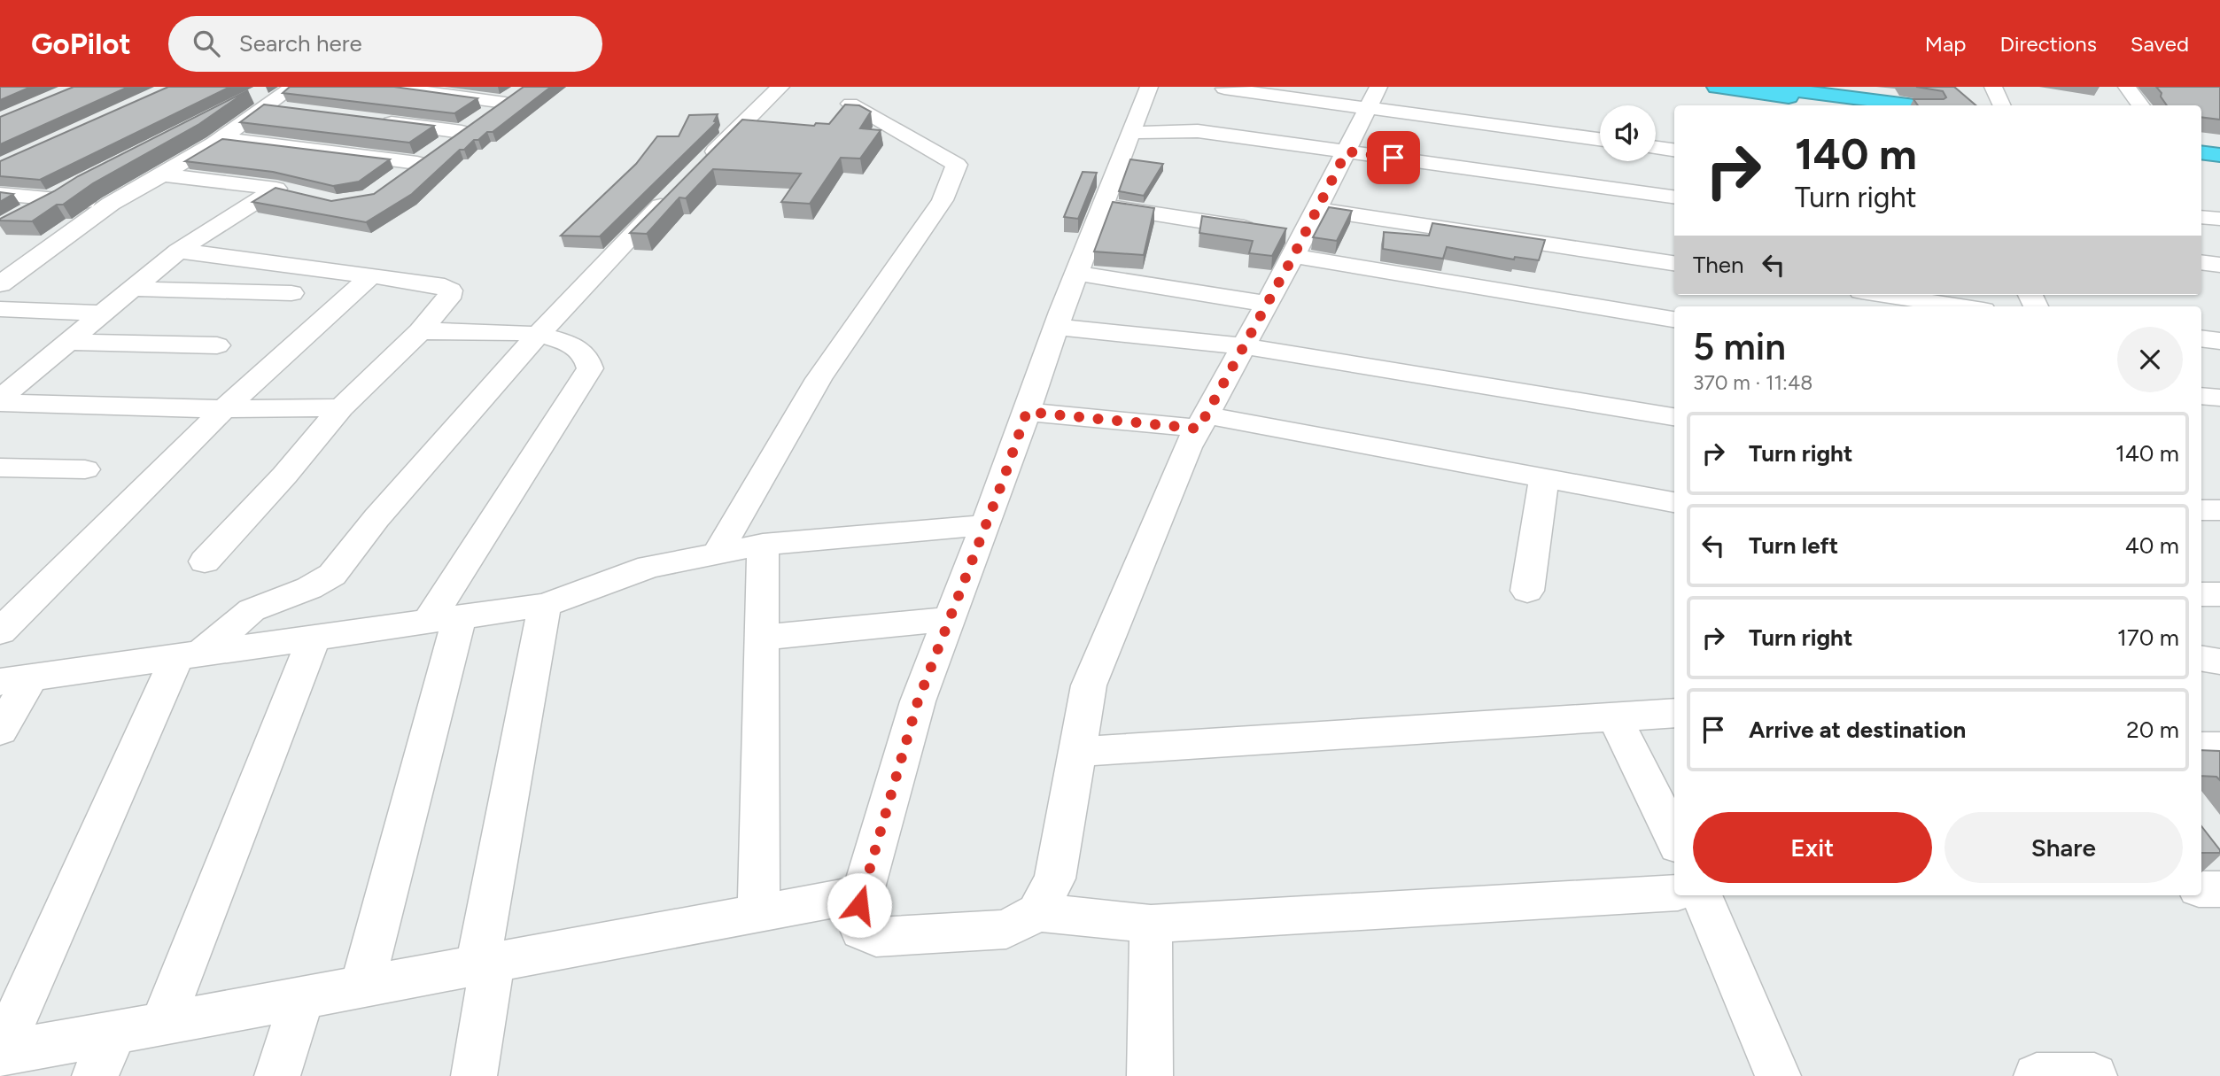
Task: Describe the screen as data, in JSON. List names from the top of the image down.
{
  "page": {
    "header": "GoPilot",
    "search": "Search here",
    "nav": ["Map", "Directions", "Saved"],
    "turn": ["140 m", "Turn right"],
    "then": "Then",
    "heading": ["5 min", "370 m · 11:48"],
    "list": [
      {
        "name": "Turn right",
        "value": "140 m"
      },
      {
        "name": "Turn left",
        "value": "40 m"
      },
      {
        "name": "Turn right",
        "value": "170 m"
      },
      {
        "name": "Arrive at destination",
        "value": "20 m"
      }
    ],
    "buttons": ["Exit", "Share"]
  }
}
